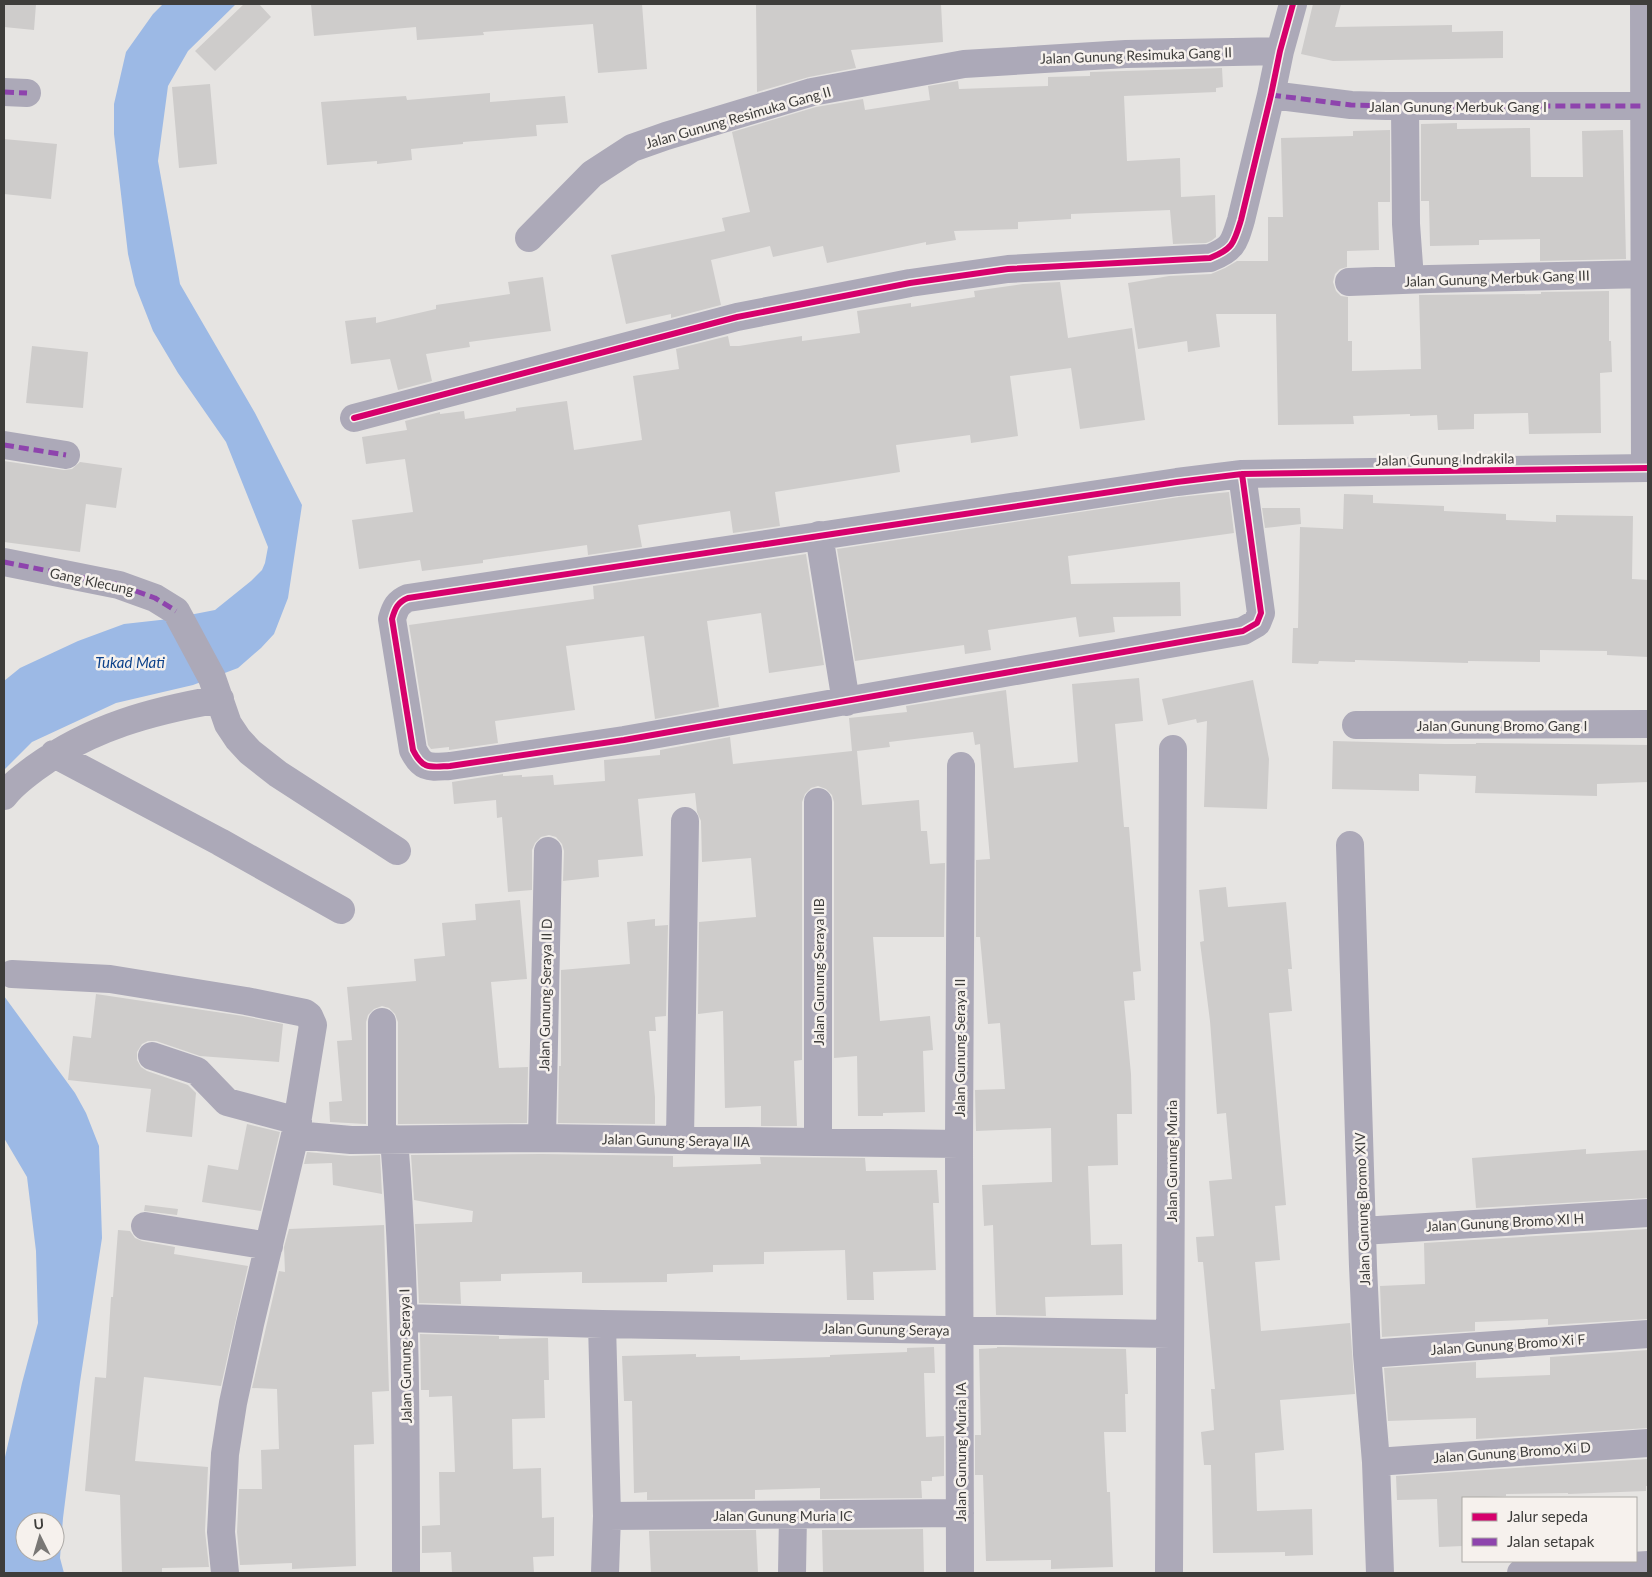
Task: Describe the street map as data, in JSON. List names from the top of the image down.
{
  "streets": {
    "street": [
      "Jalan Gunung Resimuka Gang II",
      "Jalan Gunung Merbuk Gang I",
      "Jalan Gunung Merbuk Gang III",
      "Jalan Gunung Indrakila",
      "Gang Klecung",
      "Jalan Gunung Bromo Gang I",
      "Jalan Gunung Seraya IIB",
      "Jalan Gunung Seraya II D",
      "Jalan Gunung Seraya II",
      "Jalan Gunung Seraya IIA",
      "Jalan Gunung Muria",
      "Jalan Gunung Bromo XIV",
      "Jalan Gunung Bromo XI H",
      "Jalan Gunung Seraya",
      "Jalan Gunung Bromo Xi F",
      "Jalan Gunung Seraya I",
      "Jalan Gunung Muria IA",
      "Jalan Gunung Bromo Xi D",
      "Jalan Gunung Muria IC"
    ]
  },
  "crossings": [
    ["Jalan Gunung Seraya IIB", "Jalan Gunung Seraya IIA"],
    ["Jalan Gunung Seraya II D", "Jalan Gunung Seraya IIA"],
    ["Jalan Gunung Seraya II", "Jalan Gunung Seraya IIA"],
    ["Jalan Gunung Seraya II", "Jalan Gunung Seraya"],
    ["Jalan Gunung Seraya II", "Jalan Gunung Muria IA"],
    ["Jalan Gunung Seraya IIA", "Jalan Gunung Seraya I"],
    ["Jalan Gunung Muria", "Jalan Gunung Seraya"],
    ["Jalan Gunung Bromo XIV", "Jalan Gunung Bromo XI H"],
    ["Jalan Gunung Bromo XIV", "Jalan Gunung Bromo Xi F"],
    ["Jalan Gunung Bromo XIV", "Jalan Gunung Bromo Xi D"],
    ["Jalan Gunung Seraya", "Jalan Gunung Seraya I"],
    ["Jalan Gunung Seraya", "Jalan Gunung Muria IA"],
    ["Jalan Gunung Muria IA", "Jalan Gunung Muria IC"]
  ],
  "water": ["Tukad Mati"],
  "legend": ["Jalur sepeda", "Jalan setapak"],
  "north": "top"
}
